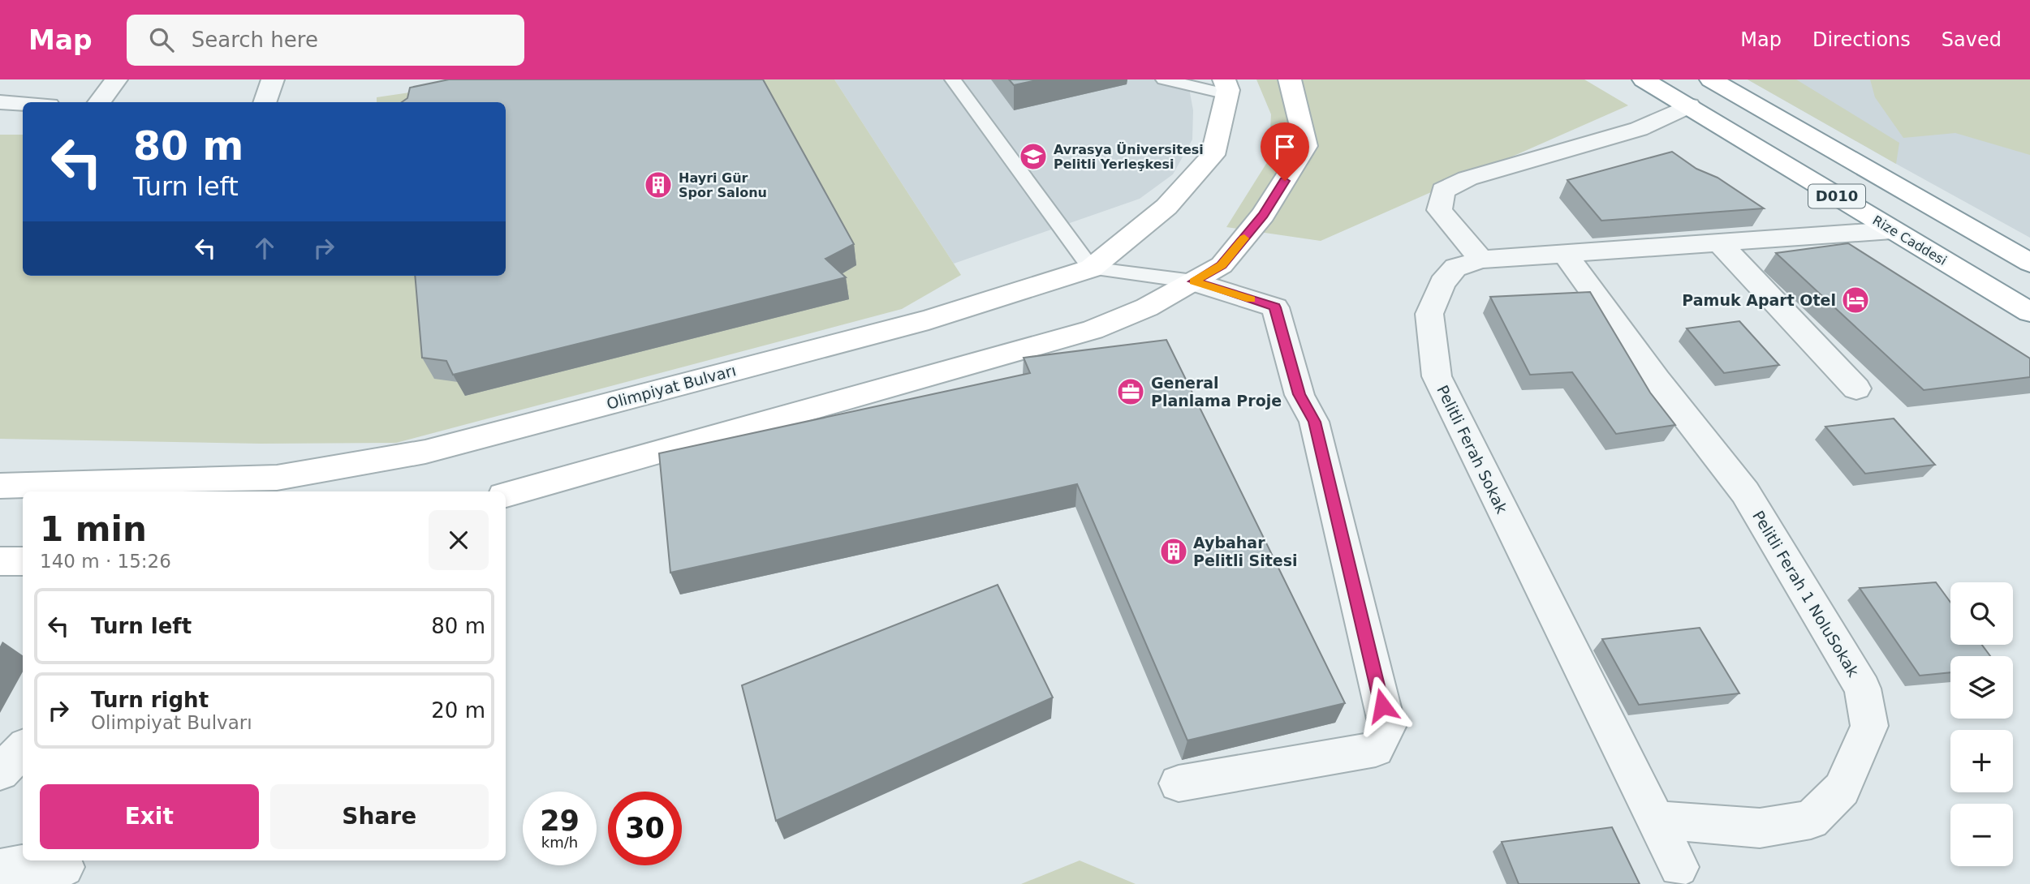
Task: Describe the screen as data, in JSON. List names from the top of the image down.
{
  "streets": {
    "main road": ["D010", "Rize Caddesi", "Olimpiyat Bulvarı"],
    "street": ["Pelitli Ferah Sokak", "Pelitli Ferah 1 NoluSokak"]
  },
  "crossings": [
    ["Rize Caddesi", "Pelitli Ferah Sokak"],
    ["Pelitli Ferah Sokak", "Pelitli Ferah 1 NoluSokak"]
  ],
  "places": {
    "school or university": ["Avrasya Üniversitesi Pelitli Yerleşkesi"],
    "building": ["Hayri Gür Spor Salonu", "Aybahar Pelitli Sitesi"],
    "hotel": ["Pamuk Apart Otel"],
    "office": ["General Planlama Proje"]
  },
  "page": {
    "header": "Map",
    "search": "Search here",
    "nav": ["Map", "Directions", "Saved"],
    "turn": ["80 m", "Turn left"],
    "heading": ["1 min", "140 m · 15:26"],
    "map_buttons": ["+", "−"],
    "list": [
      {
        "name": "Turn left",
        "value": "80 m"
      },
      {
        "name": "Turn right",
        "note": "Olimpiyat Bulvarı",
        "value": "20 m"
      }
    ],
    "buttons": ["Exit", "Share"],
    "speed": "29 km/h",
    "limit": "30"
  }
}
